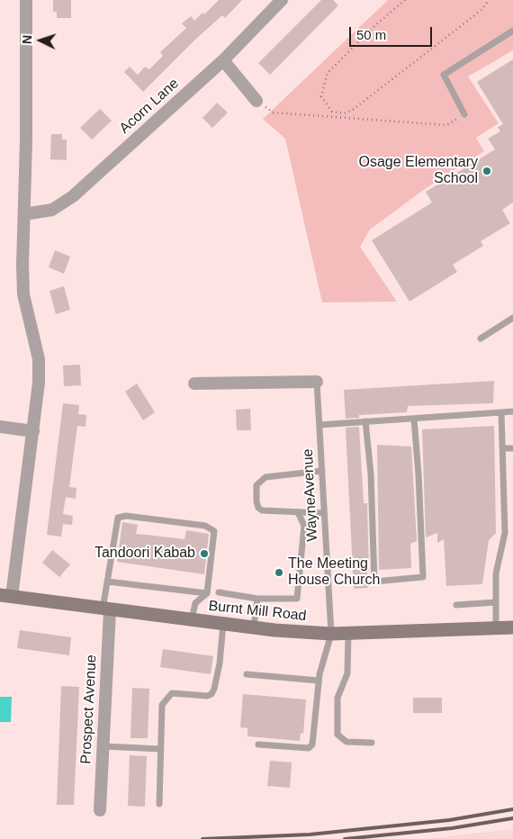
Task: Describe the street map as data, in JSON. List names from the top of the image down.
{
  "streets": {
    "main road": ["Burnt Mill Road"],
    "street": ["Acorn Lane", "Prospect Avenue"],
    "lane": ["WayneAvenue"]
  },
  "crossings": [
    ["WayneAvenue", "Burnt Mill Road"],
    ["Burnt Mill Road", "Prospect Avenue"]
  ],
  "places": ["Osage Elementary School", "Tandoori Kabab", "The Meeting House Church"],
  "scale_bar": "50 m",
  "north": "left"
}
